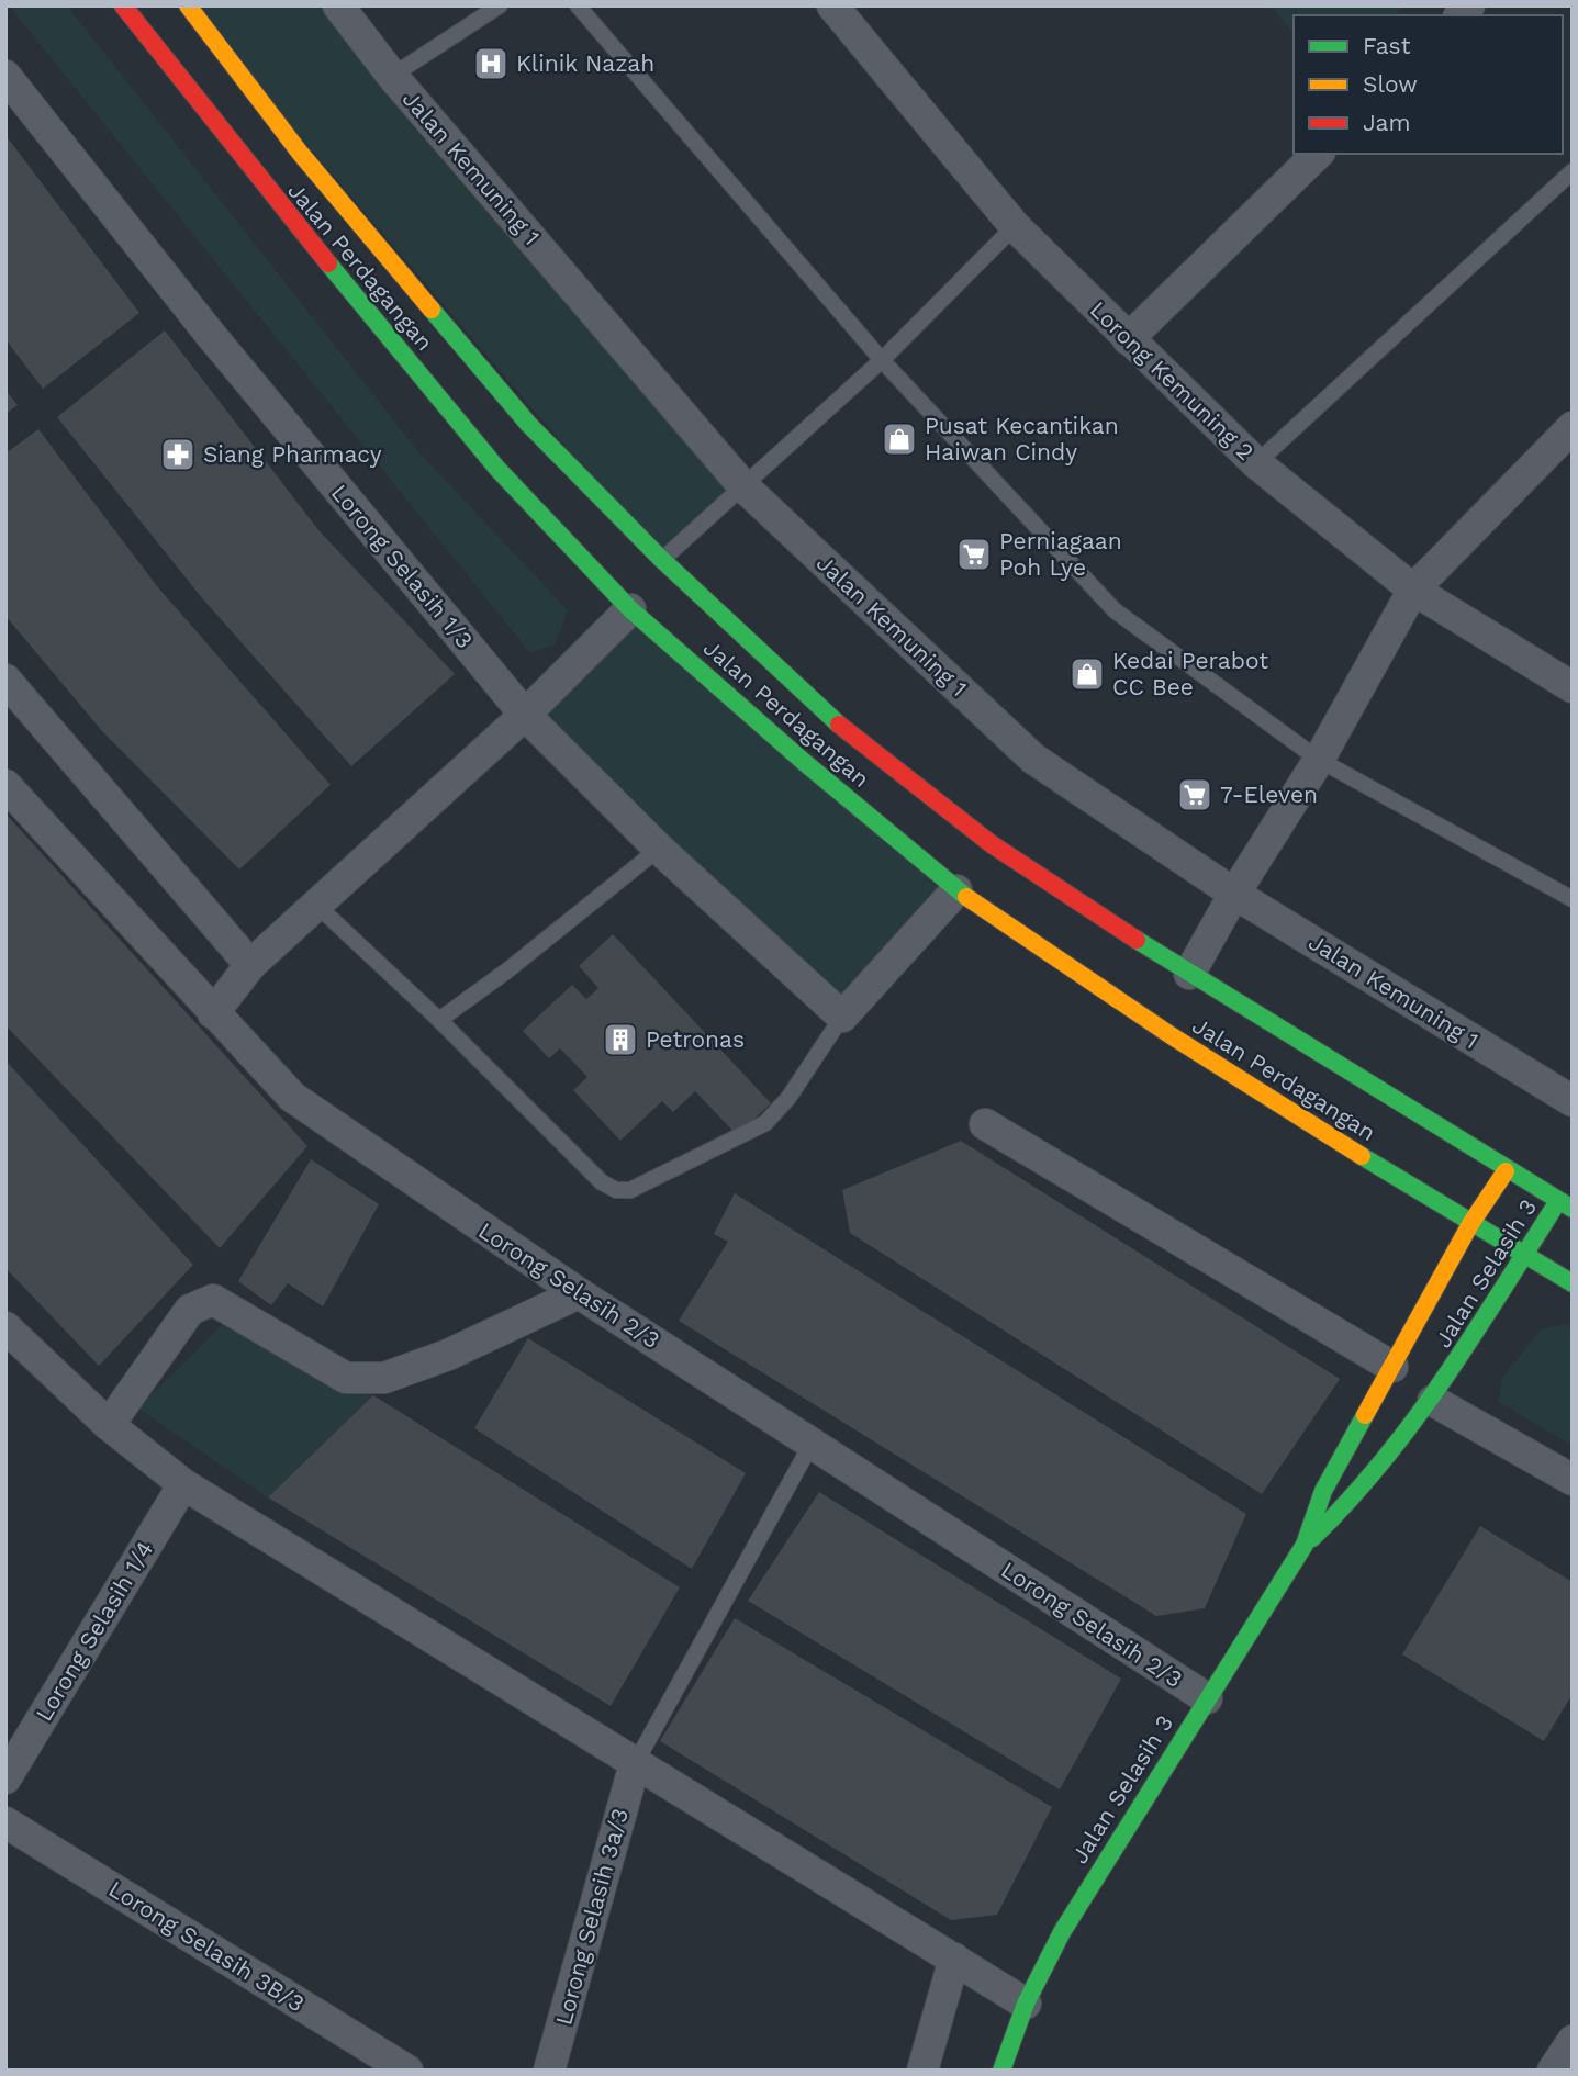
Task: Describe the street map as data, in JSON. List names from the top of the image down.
{
  "streets": {
    "main road": ["Jalan Perdagangan", "Jalan Selasih 3"],
    "street": [
      "Jalan Kemuning 1",
      "Lorong Kemuning 2",
      "Lorong Selasih 1/3",
      "Lorong Selasih 2/3",
      "Lorong Selasih 1/4",
      "Lorong Selasih 3a/3",
      "Lorong Selasih 3B/3"
    ]
  },
  "crossings": [
    ["Jalan Perdagangan", "Jalan Selasih 3"],
    ["Jalan Selasih 3", "Lorong Selasih 2/3"]
  ],
  "places": {
    "hospital": ["Klinik Nazah"],
    "shop": ["Pusat Kecantikan Haiwan Cindy", "Kedai Perabot CC Bee"],
    "pharmacy": ["Siang Pharmacy"],
    "supermarket": ["Perniagaan Poh Lye", "7-Eleven"],
    "building": ["Petronas"]
  },
  "legend": ["Fast", "Slow", "Jam"]
}
